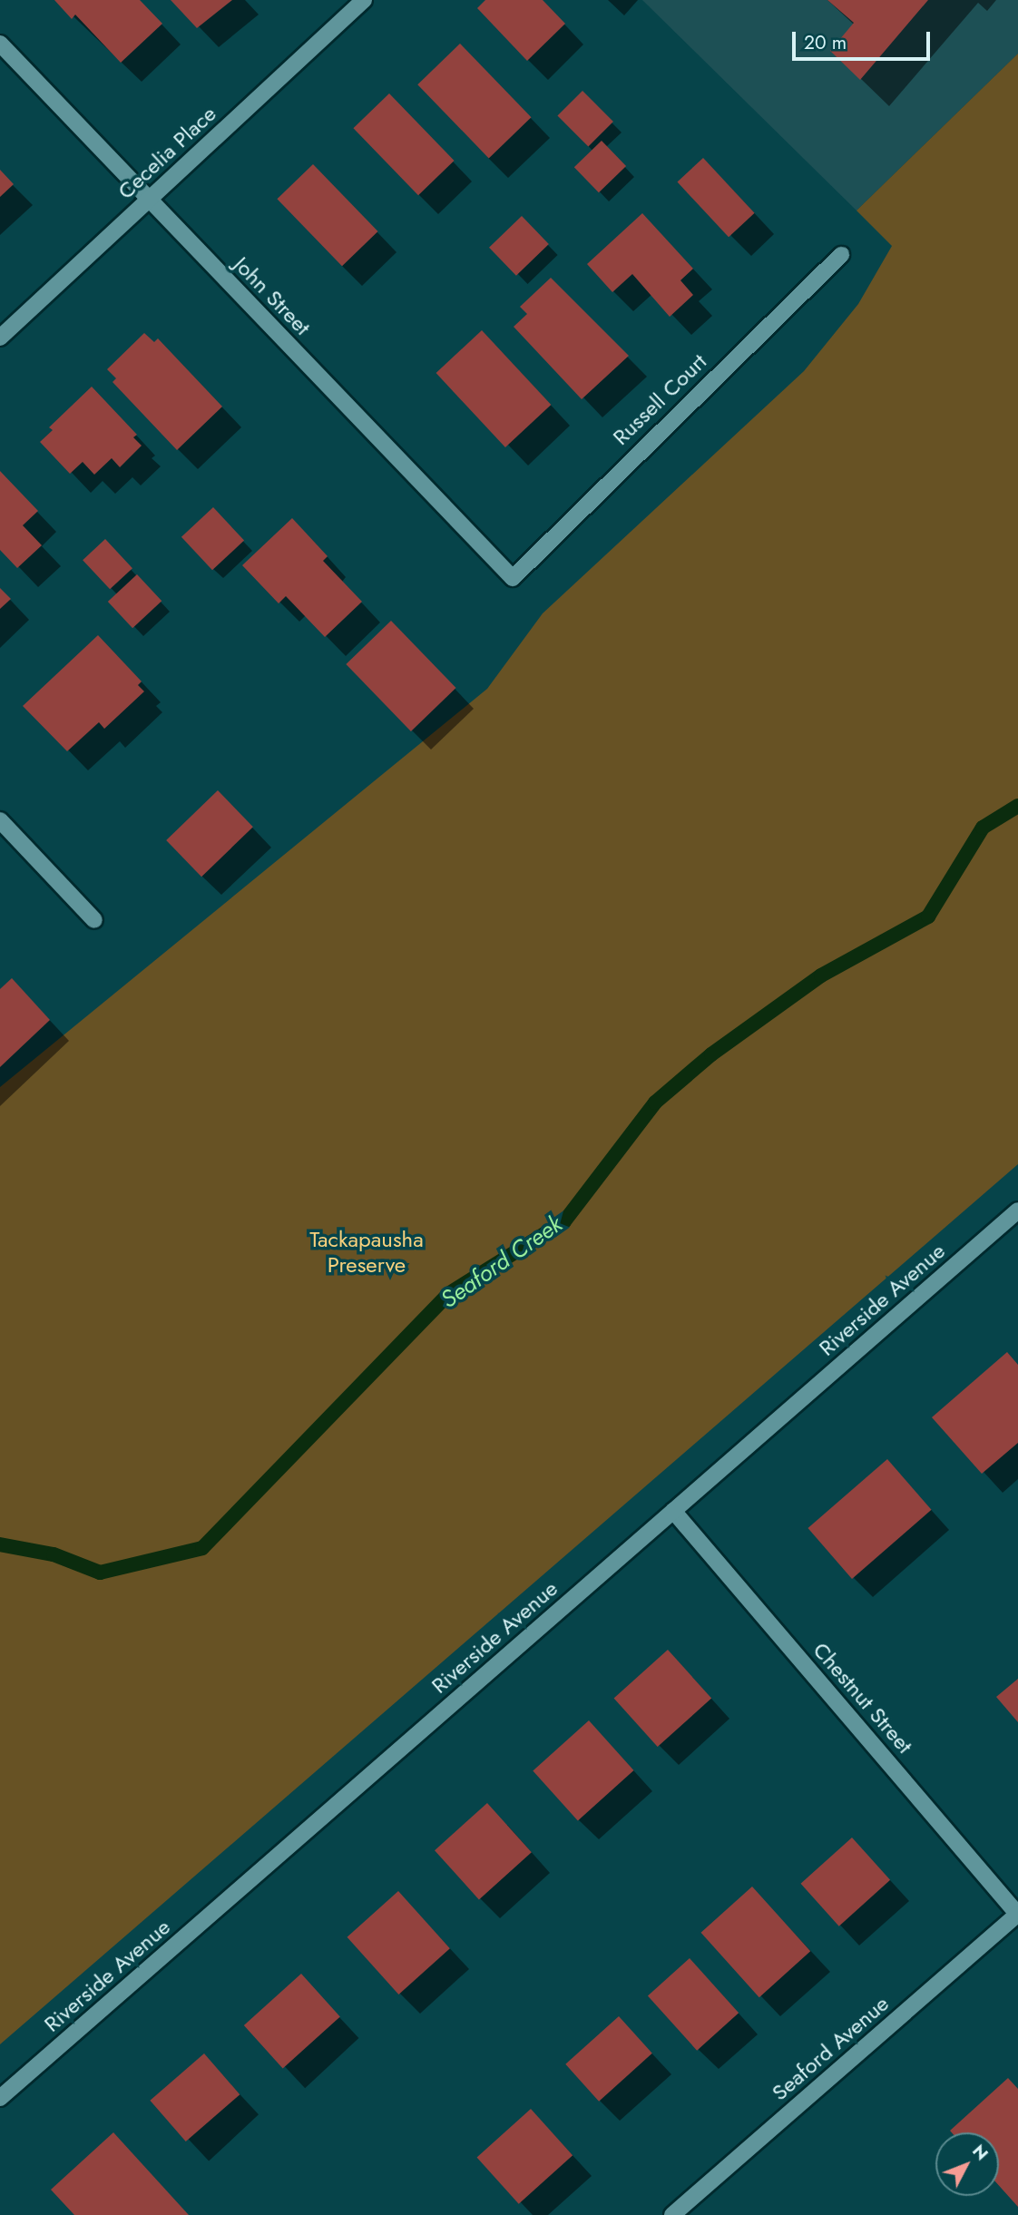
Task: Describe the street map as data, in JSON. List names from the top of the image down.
{
  "streets": {
    "street": [
      "Cecelia Place",
      "John Street",
      "Russell Court",
      "Riverside Avenue",
      "Chestnut Street",
      "Seaford Avenue"
    ]
  },
  "crossings": [
    ["Cecelia Place", "John Street"],
    ["John Street", "Russell Court"],
    ["Riverside Avenue", "Chestnut Street"],
    ["Chestnut Street", "Seaford Avenue"]
  ],
  "water": ["Seaford Creek"],
  "parks": ["Tackapausha Preserve"],
  "scale_bar": "20 m",
  "north": "top right"
}
